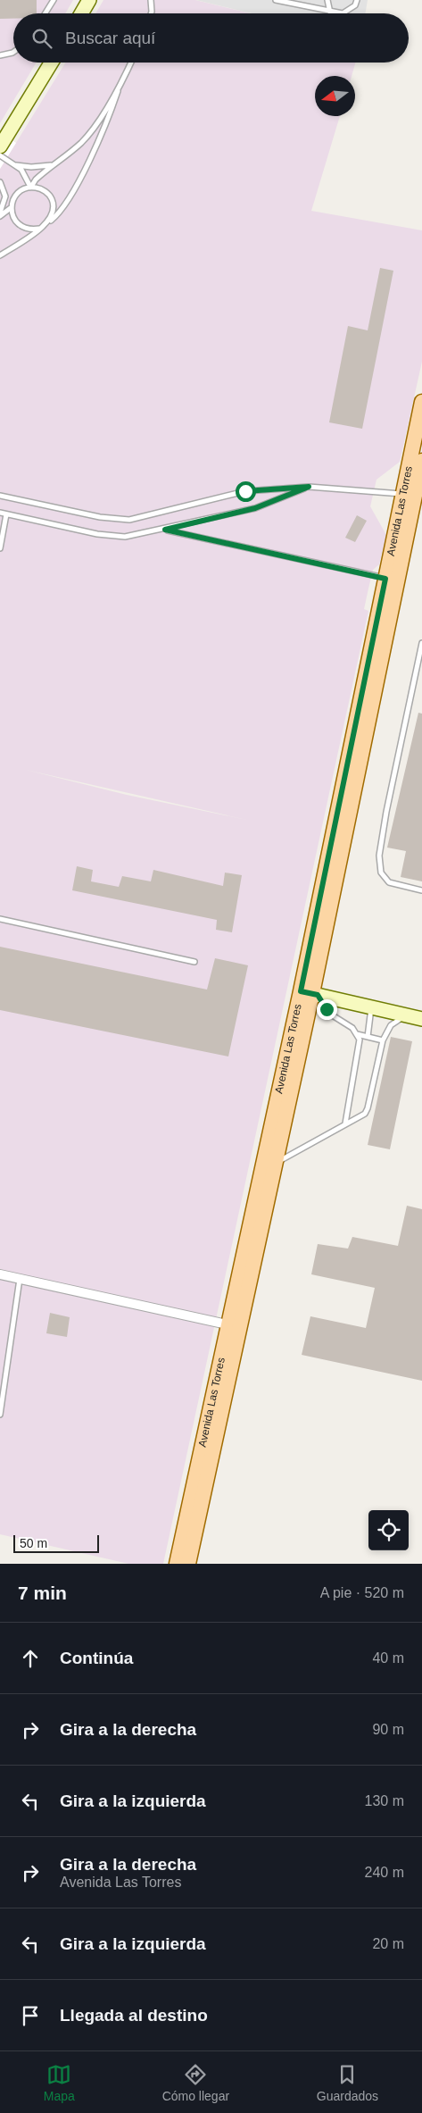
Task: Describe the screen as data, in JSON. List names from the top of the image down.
{
  "streets": {
    "main road": ["Avenida Las Torres"]
  },
  "scale_bar": "50 m",
  "north": "left",
  "page": {
    "search": "Buscar aquí",
    "scale": "50 m",
    "heading": ["7 min", "A pie · 520 m"],
    "list": [
      ["Continúa", "40 m"],
      ["Gira a la derecha", "90 m"],
      ["Gira a la izquierda", "130 m"],
      ["Gira a la derecha", "Avenida Las Torres", "240 m"],
      ["Gira a la izquierda", "20 m"],
      "Llegada al destino"
    ],
    "nav": ["Mapa", "Cómo llegar", "Guardados"]
  }
}
